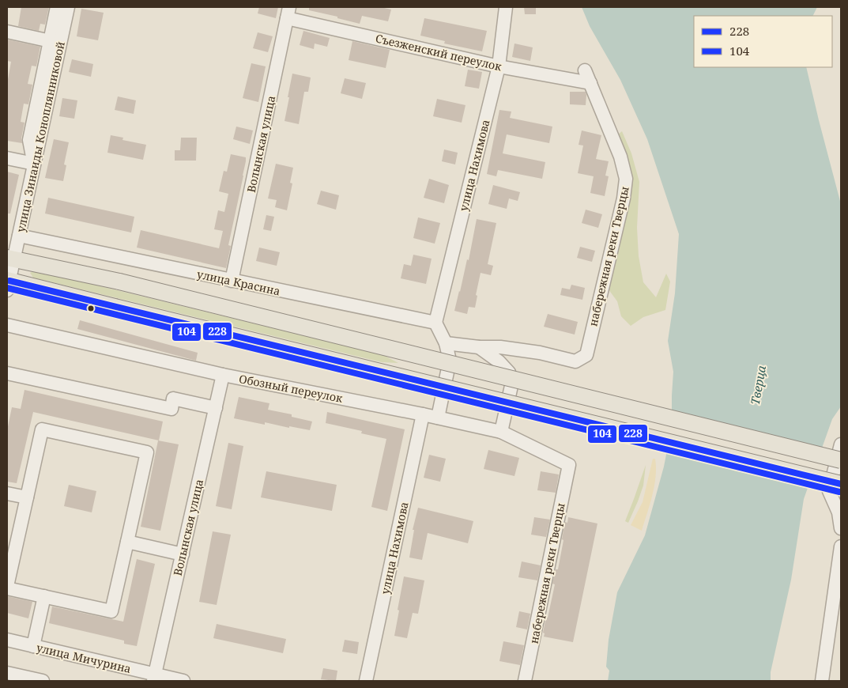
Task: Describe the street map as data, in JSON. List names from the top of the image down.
{
  "streets": {
    "street": [
      "Съезженский переулок",
      "улица Зинаиды Коноплянниковой",
      "Волынская улица",
      "улица Нахимова",
      "набережная реки Тверцы",
      "улица Красина",
      "Обозный переулок",
      "улица Мичурина"
    ]
  },
  "crossings": [
    ["Съезженский переулок", "Волынская улица"],
    ["Съезженский переулок", "улица Нахимова"],
    ["Съезженский переулок", "набережная реки Тверцы"],
    ["улица Зинаиды Коноплянниковой", "улица Красина"],
    ["Волынская улица", "улица Красина"],
    ["Волынская улица", "Обозный переулок"],
    ["Волынская улица", "улица Мичурина"],
    ["улица Нахимова", "улица Красина"],
    ["улица Нахимова", "Обозный переулок"],
    ["набережная реки Тверцы", "Обозный переулок"]
  ],
  "water": ["Тверца"],
  "lines": ["transit line 228", "transit line 104"],
  "legend": ["228", "104"]
}
